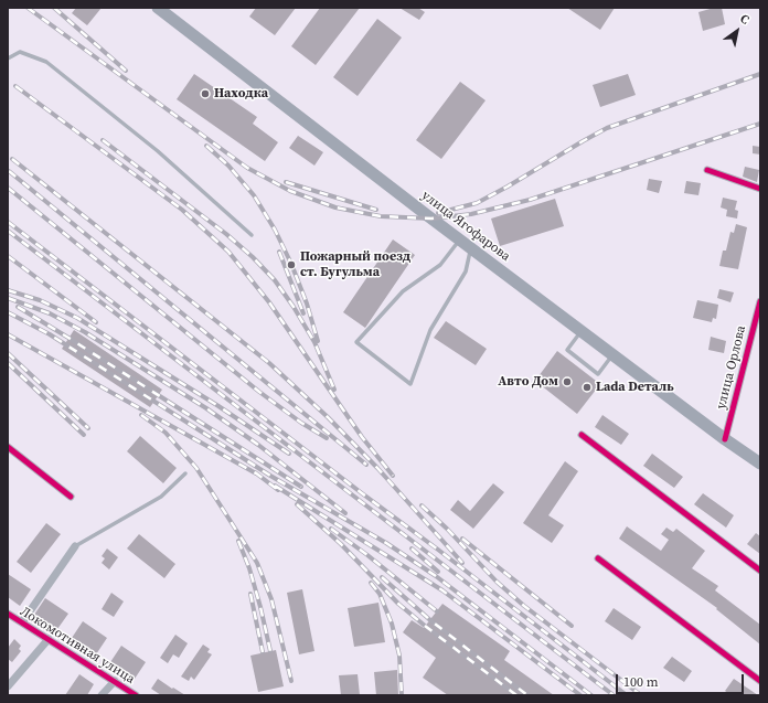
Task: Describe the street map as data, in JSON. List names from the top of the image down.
{
  "streets": {
    "main road": ["улица Ягофарова"],
    "street": ["улица Орлова", "Локомотивная улица"]
  },
  "crossings": [
    ["улица Ягофарова", "улица Орлова"]
  ],
  "places": [
    "Находка",
    "Пожарный поезд ст. Бугульма",
    "Авто Дом",
    "Lada Dеталь"
  ],
  "scale_bar": "100 m",
  "north": "top right"
}
